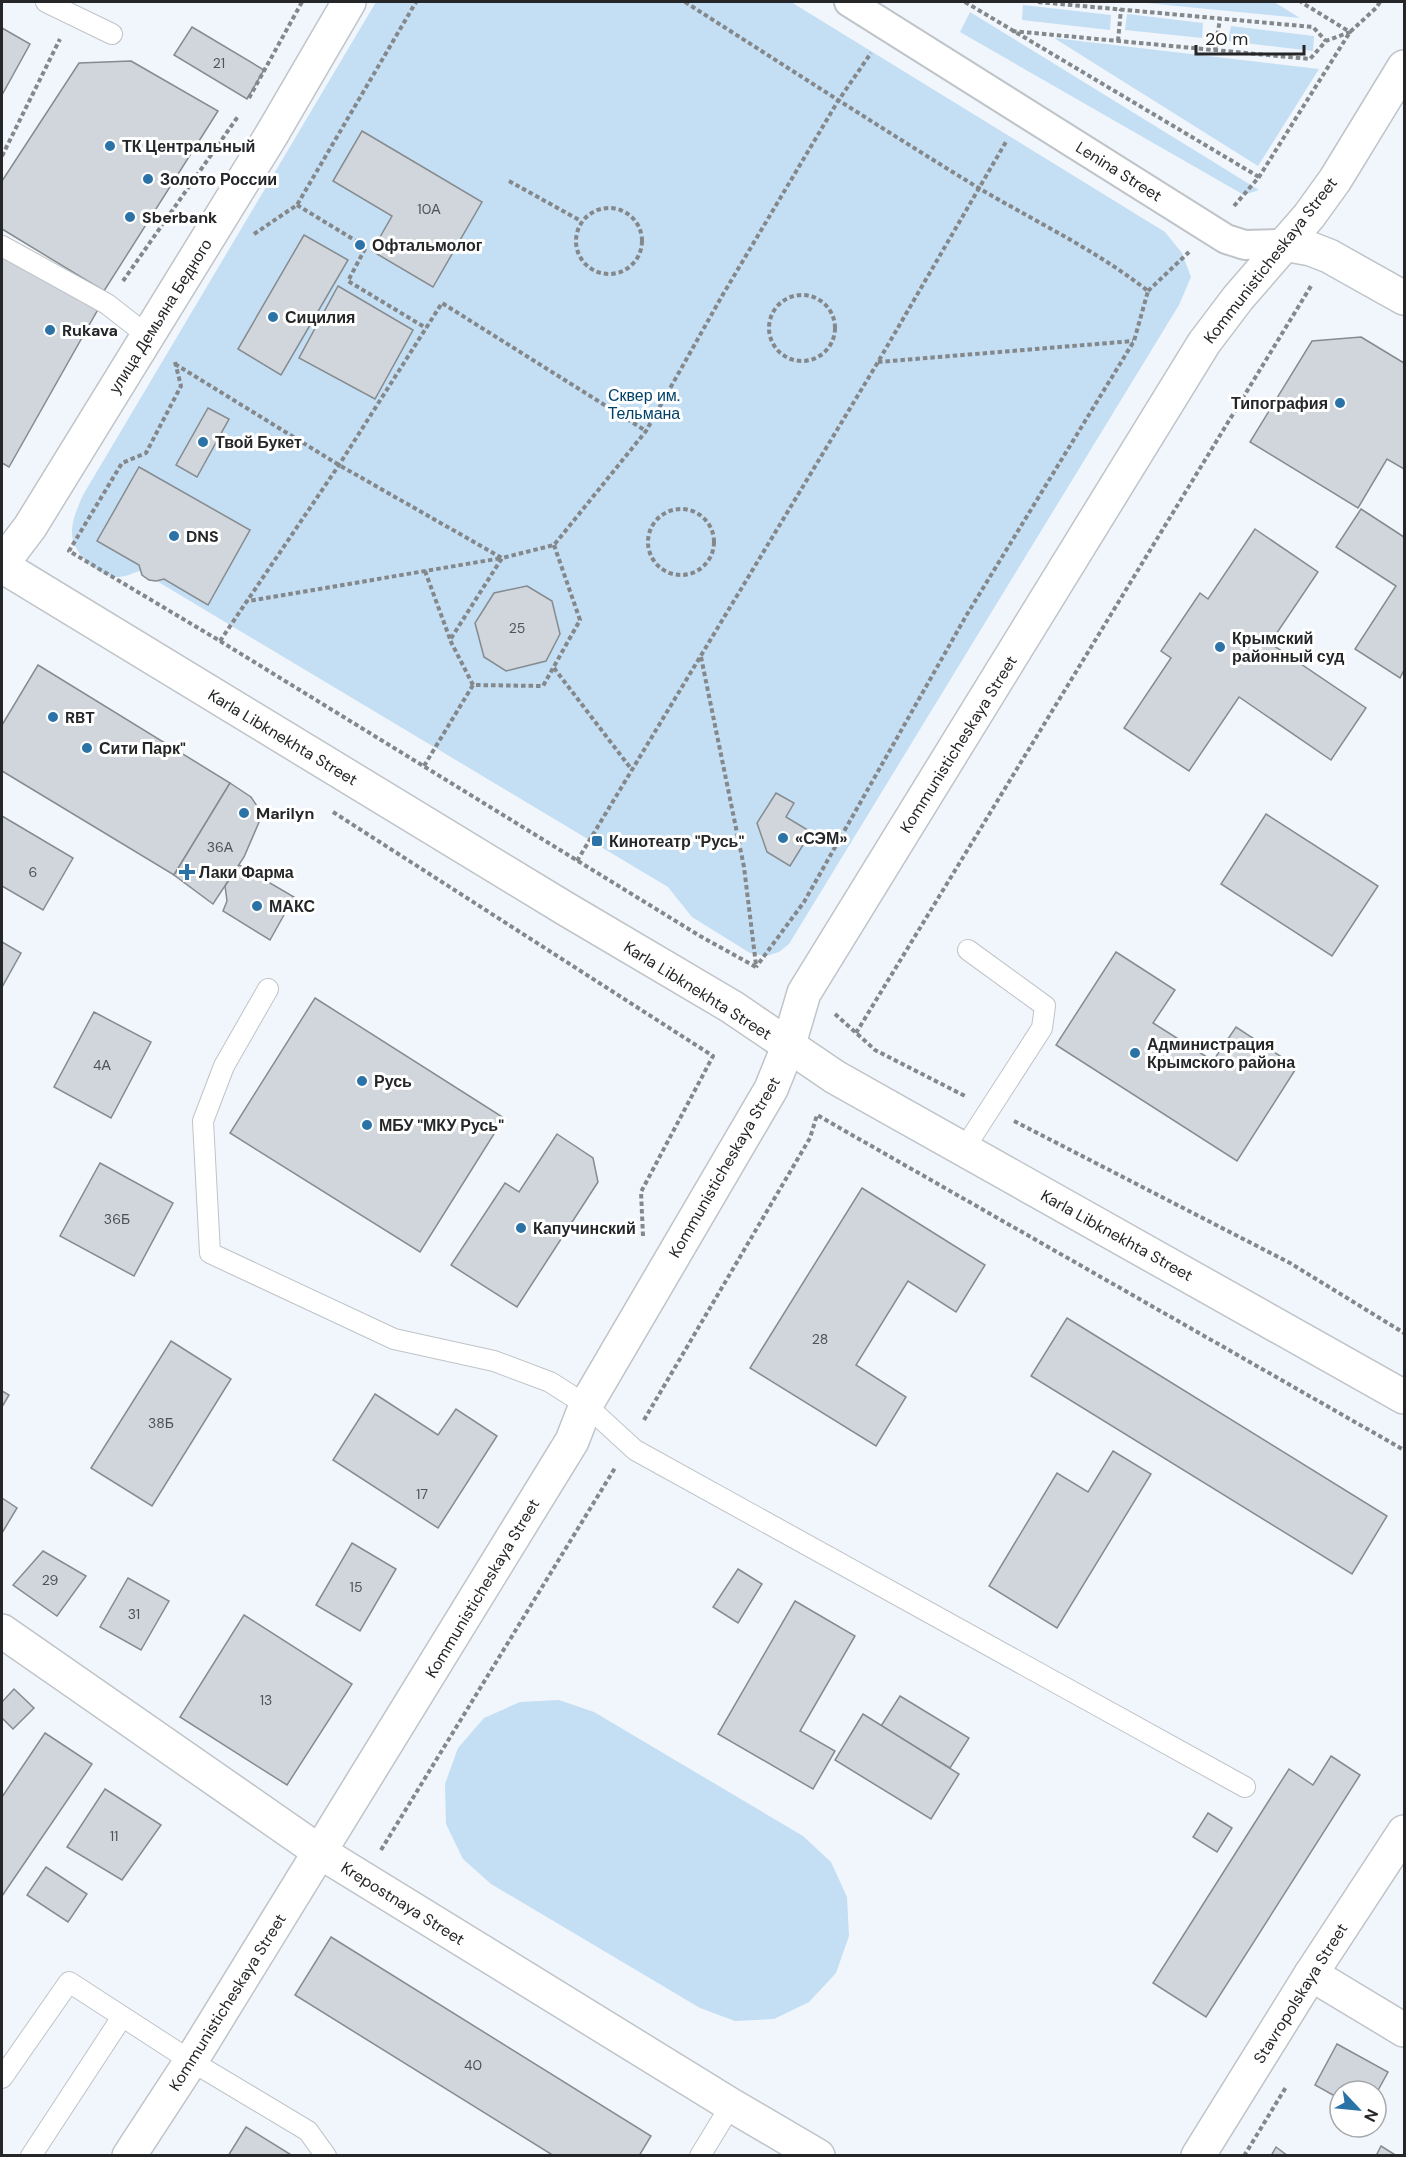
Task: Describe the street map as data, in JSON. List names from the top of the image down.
{
  "streets": {
    "street": [
      "Lenina Street",
      "Kommunisticheskaya Street",
      "улица Демьяна Бедного",
      "Karla Libknekhta Street",
      "Krepostnaya Street",
      "Stavropolskaya Street"
    ]
  },
  "crossings": [
    ["Lenina Street", "Kommunisticheskaya Street"],
    ["Kommunisticheskaya Street", "Karla Libknekhta Street"],
    ["Kommunisticheskaya Street", "Krepostnaya Street"],
    ["улица Демьяна Бедного", "Karla Libknekhta Street"]
  ],
  "parks": ["Сквер им. Тельмана"],
  "places": {
    "other": [
      "ТК Центральный",
      "Золото России",
      "Sberbank",
      "Офтальмолог",
      "Сицилия",
      "Rukava",
      "Типография",
      "Твой Букет",
      "DNS",
      "Крымский районный суд",
      "RBT",
      "Сити Парк\"",
      "Marilyn",
      "«СЭМ»",
      "МАКС",
      "Администрация Крымского района",
      "Русь",
      "МБУ \"МКУ Русь\"",
      "Капучинский"
    ],
    "transit": ["Кинотеатр \"Русь\""],
    "health": ["Лаки Фарма"]
  },
  "house_numbers": [
    "21",
    "10А",
    "25",
    "36А",
    "6",
    "4А",
    "36Б",
    "28",
    "38Б",
    "17",
    "29",
    "15",
    "31",
    "13",
    "11",
    "40"
  ],
  "scale_bar": "20 m",
  "north": "bottom right"
}
